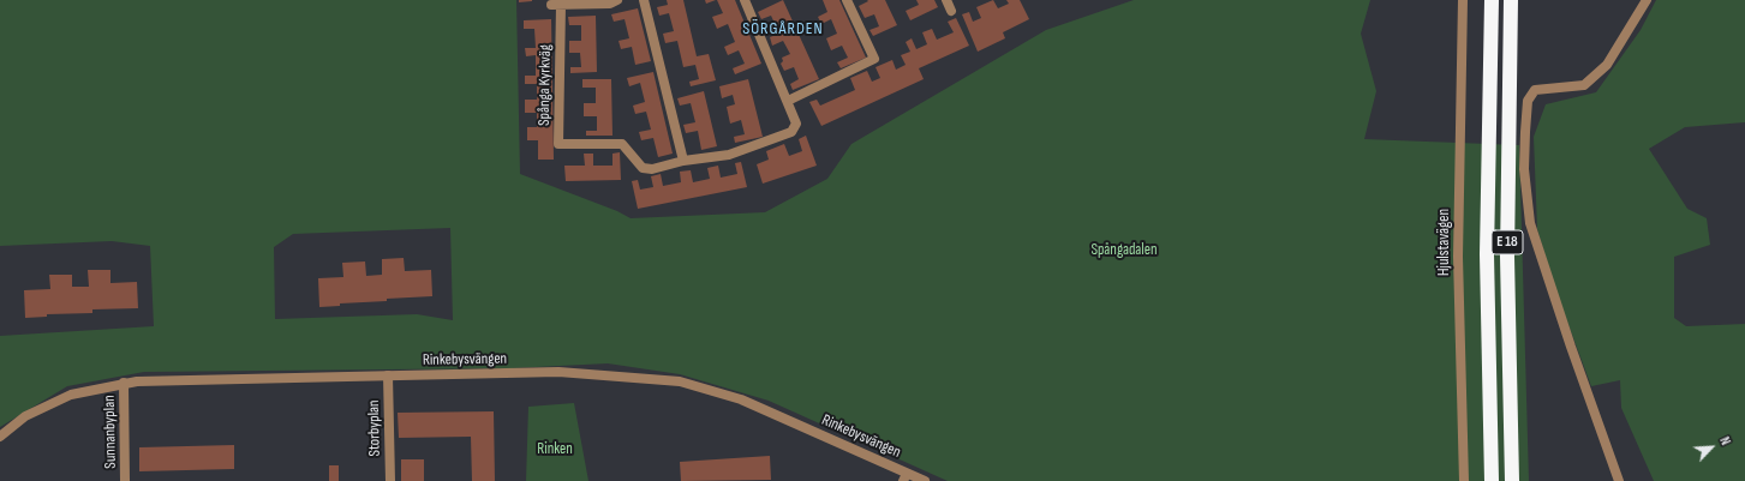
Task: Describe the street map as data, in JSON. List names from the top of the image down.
{
  "streets": {
    "highway": ["E 18"],
    "street": [
      "Spånga Kyrkväg",
      "Hjulstavägen",
      "Rinkebysvängen",
      "Storbyplan",
      "Sunnanbyplan"
    ]
  },
  "crossings": [
    ["Rinkebysvängen", "Storbyplan"],
    ["Rinkebysvängen", "Sunnanbyplan"]
  ],
  "districts": ["SÖRGÅRDEN"],
  "parks": ["Spångadalen", "Rinken"],
  "north": "top right"
}
